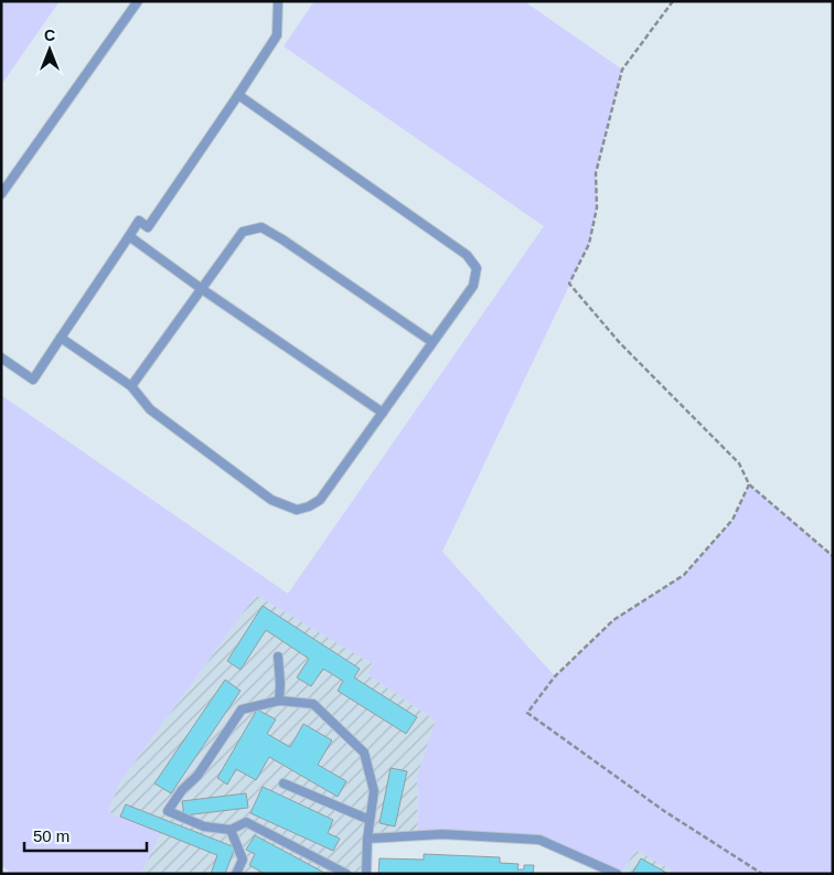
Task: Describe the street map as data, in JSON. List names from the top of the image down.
{
  "scale_bar": "50 m",
  "north": "top"
}
